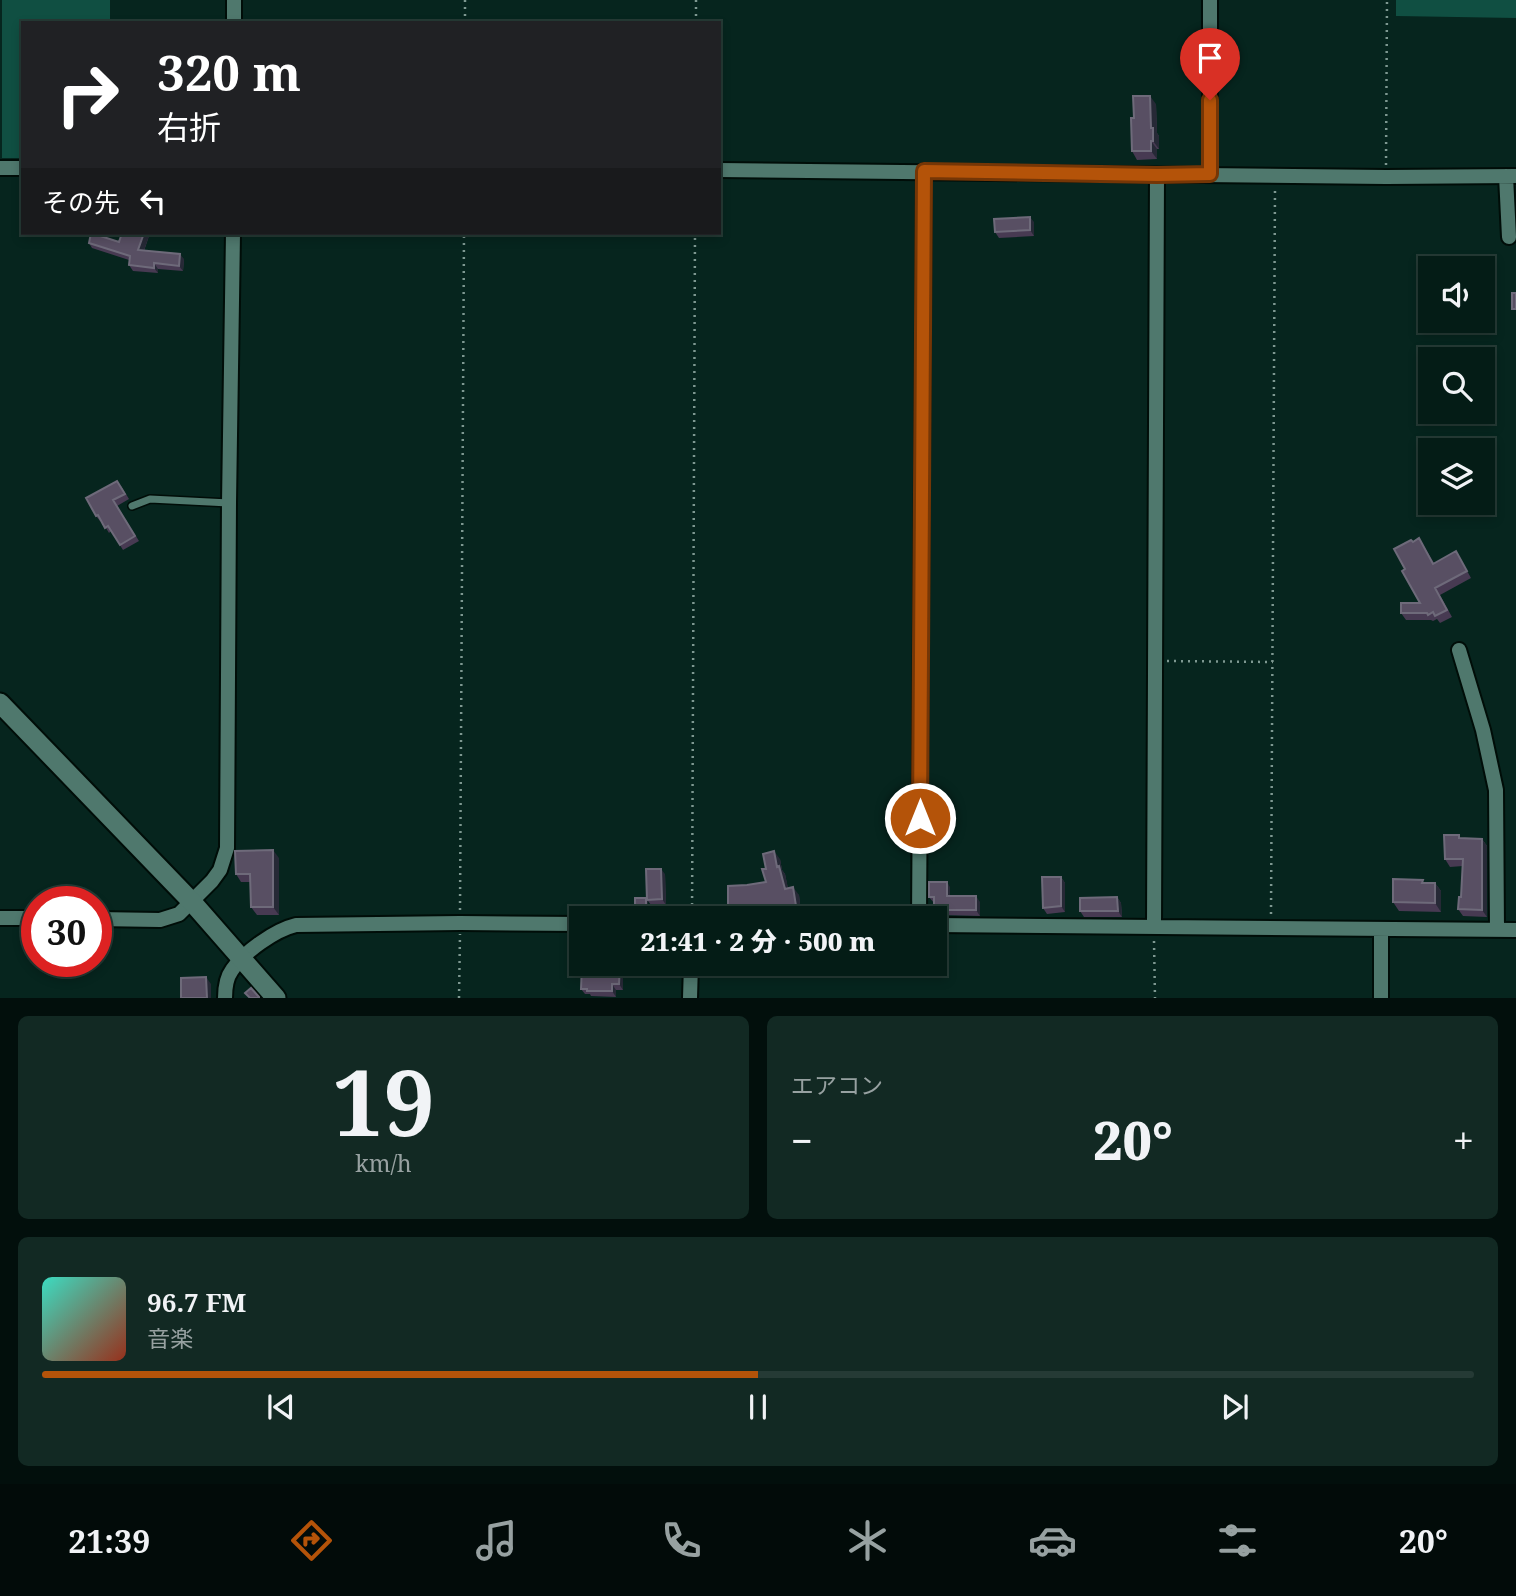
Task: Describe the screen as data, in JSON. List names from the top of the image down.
{
  "page": {
    "turn": ["320 m", "右折"],
    "then": "その先",
    "limit": "30",
    "trip": "21:41 · 2 分 · 500 m",
    "tile": [
      ["19", "km/h"],
      "エアコン"
    ],
    "heat": ["−", "20°", "+"],
    "song": ["96.7 FM", "音楽"],
    "tabs": ["21:39", "20°"]
  }
}
